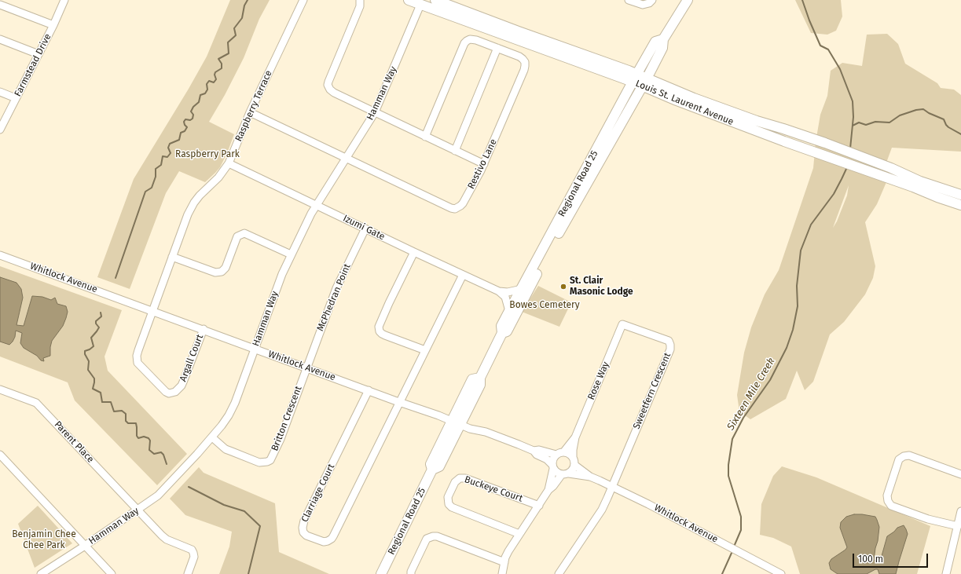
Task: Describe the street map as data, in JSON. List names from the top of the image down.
{
  "streets": {
    "main road": ["Louis St. Laurent Avenue", "Regional Road 25"],
    "street": [
      "Farmstead Drive",
      "Hamman Way",
      "Raspberry Terrace",
      "Restivo Lane",
      "Izumi Gate",
      "Whitlock Avenue",
      "McPhedran Point",
      "Argall Court",
      "Rose Way",
      "Sweetfern Crescent",
      "Britton Crescent",
      "Parent Place",
      "Buckeye Court",
      "Clarriage Court"
    ]
  },
  "crossings": [
    ["Hamman Way", "Louis St. Laurent Avenue"],
    ["Hamman Way", "Restivo Lane"],
    ["Hamman Way", "Izumi Gate"],
    ["Hamman Way", "Whitlock Avenue"],
    ["Hamman Way", "Britton Crescent"],
    ["Hamman Way", "Parent Place"],
    ["Louis St. Laurent Avenue", "Regional Road 25"],
    ["Raspberry Terrace", "Restivo Lane"],
    ["Raspberry Terrace", "Izumi Gate"],
    ["Raspberry Terrace", "Whitlock Avenue"],
    ["Raspberry Terrace", "Argall Court"],
    ["Regional Road 25", "Izumi Gate"],
    ["Regional Road 25", "Whitlock Avenue"],
    ["Izumi Gate", "McPhedran Point"],
    ["Izumi Gate", "Clarriage Court"],
    ["Whitlock Avenue", "McPhedran Point"],
    ["Whitlock Avenue", "Argall Court"],
    ["Whitlock Avenue", "Rose Way"],
    ["Whitlock Avenue", "Sweetfern Crescent"],
    ["Whitlock Avenue", "Britton Crescent"],
    ["Whitlock Avenue", "Clarriage Court"],
    ["McPhedran Point", "Britton Crescent"],
    ["Rose Way", "Sweetfern Crescent"]
  ],
  "water": ["Sixteen Mile Creek"],
  "parks": ["Raspberry Park", "Bowes Cemetery", "Benjamin Chee Chee Park"],
  "places": ["St. Clair Masonic Lodge"],
  "scale_bar": "100 m"
}
